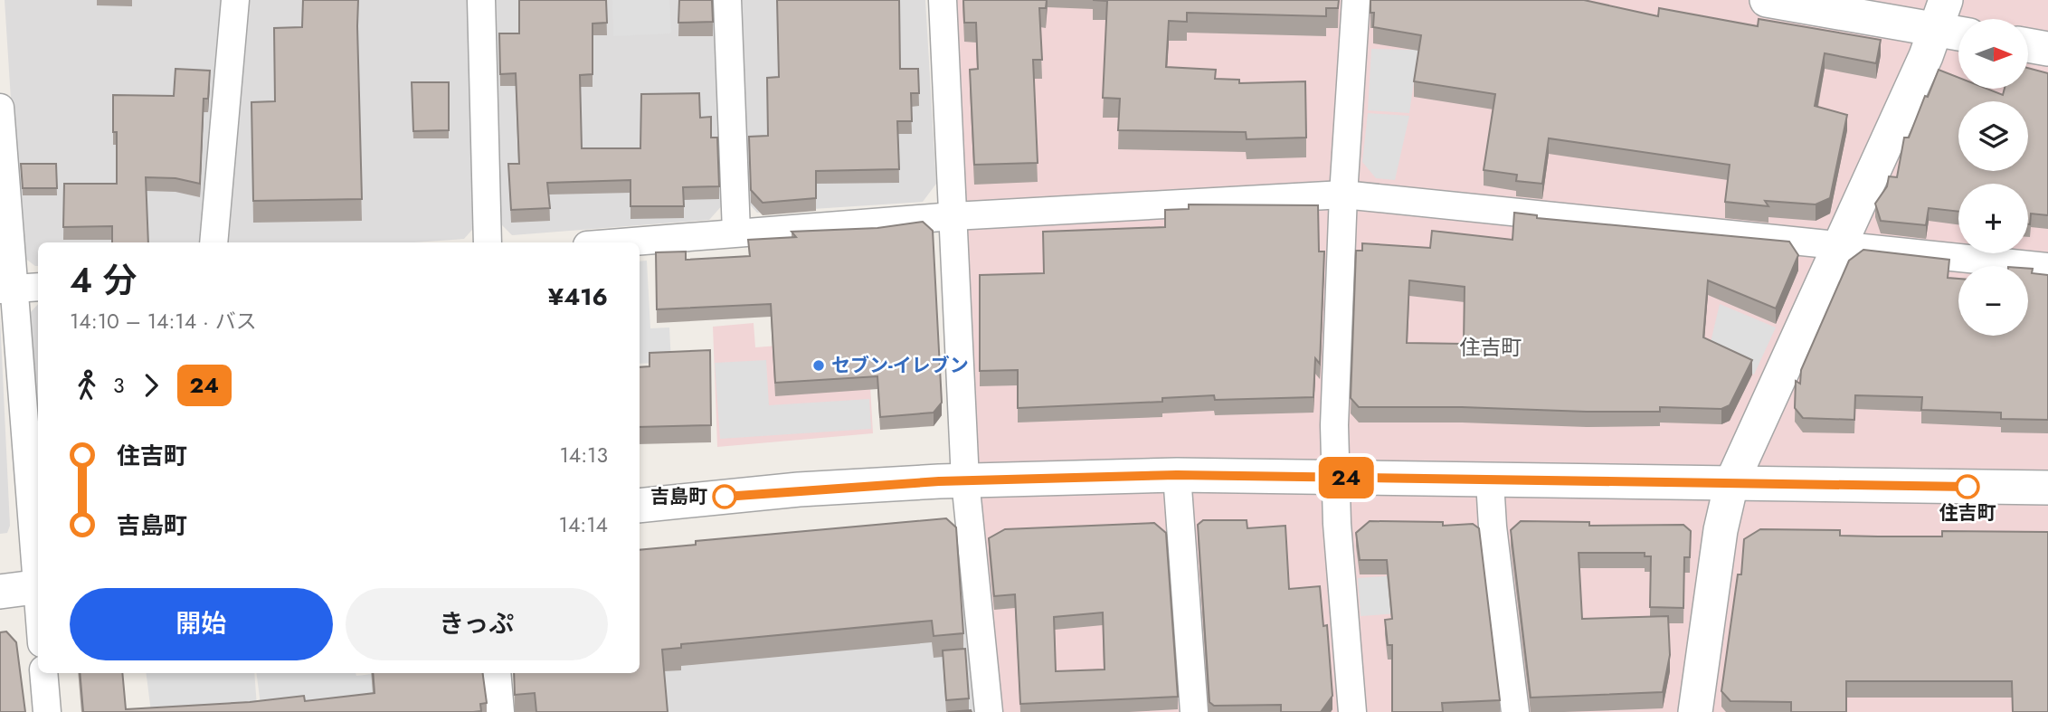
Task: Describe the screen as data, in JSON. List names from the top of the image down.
{
  "districts": ["住吉町"],
  "places": ["セブン-イレブン", "住吉町", "吉島町"],
  "lines": ["bus line 24"],
  "north": "right",
  "page": {
    "on_map": "24",
    "map_buttons": ["+", "−"],
    "heading": ["4 分", "14:10 – 14:14 · バス", "¥416"],
    "legs": ["3", "24"],
    "list": [
      {
        "name": "住吉町",
        "value": "14:13"
      },
      {
        "name": "吉島町",
        "value": "14:14"
      }
    ],
    "buttons": ["開始", "きっぷ"]
  }
}
